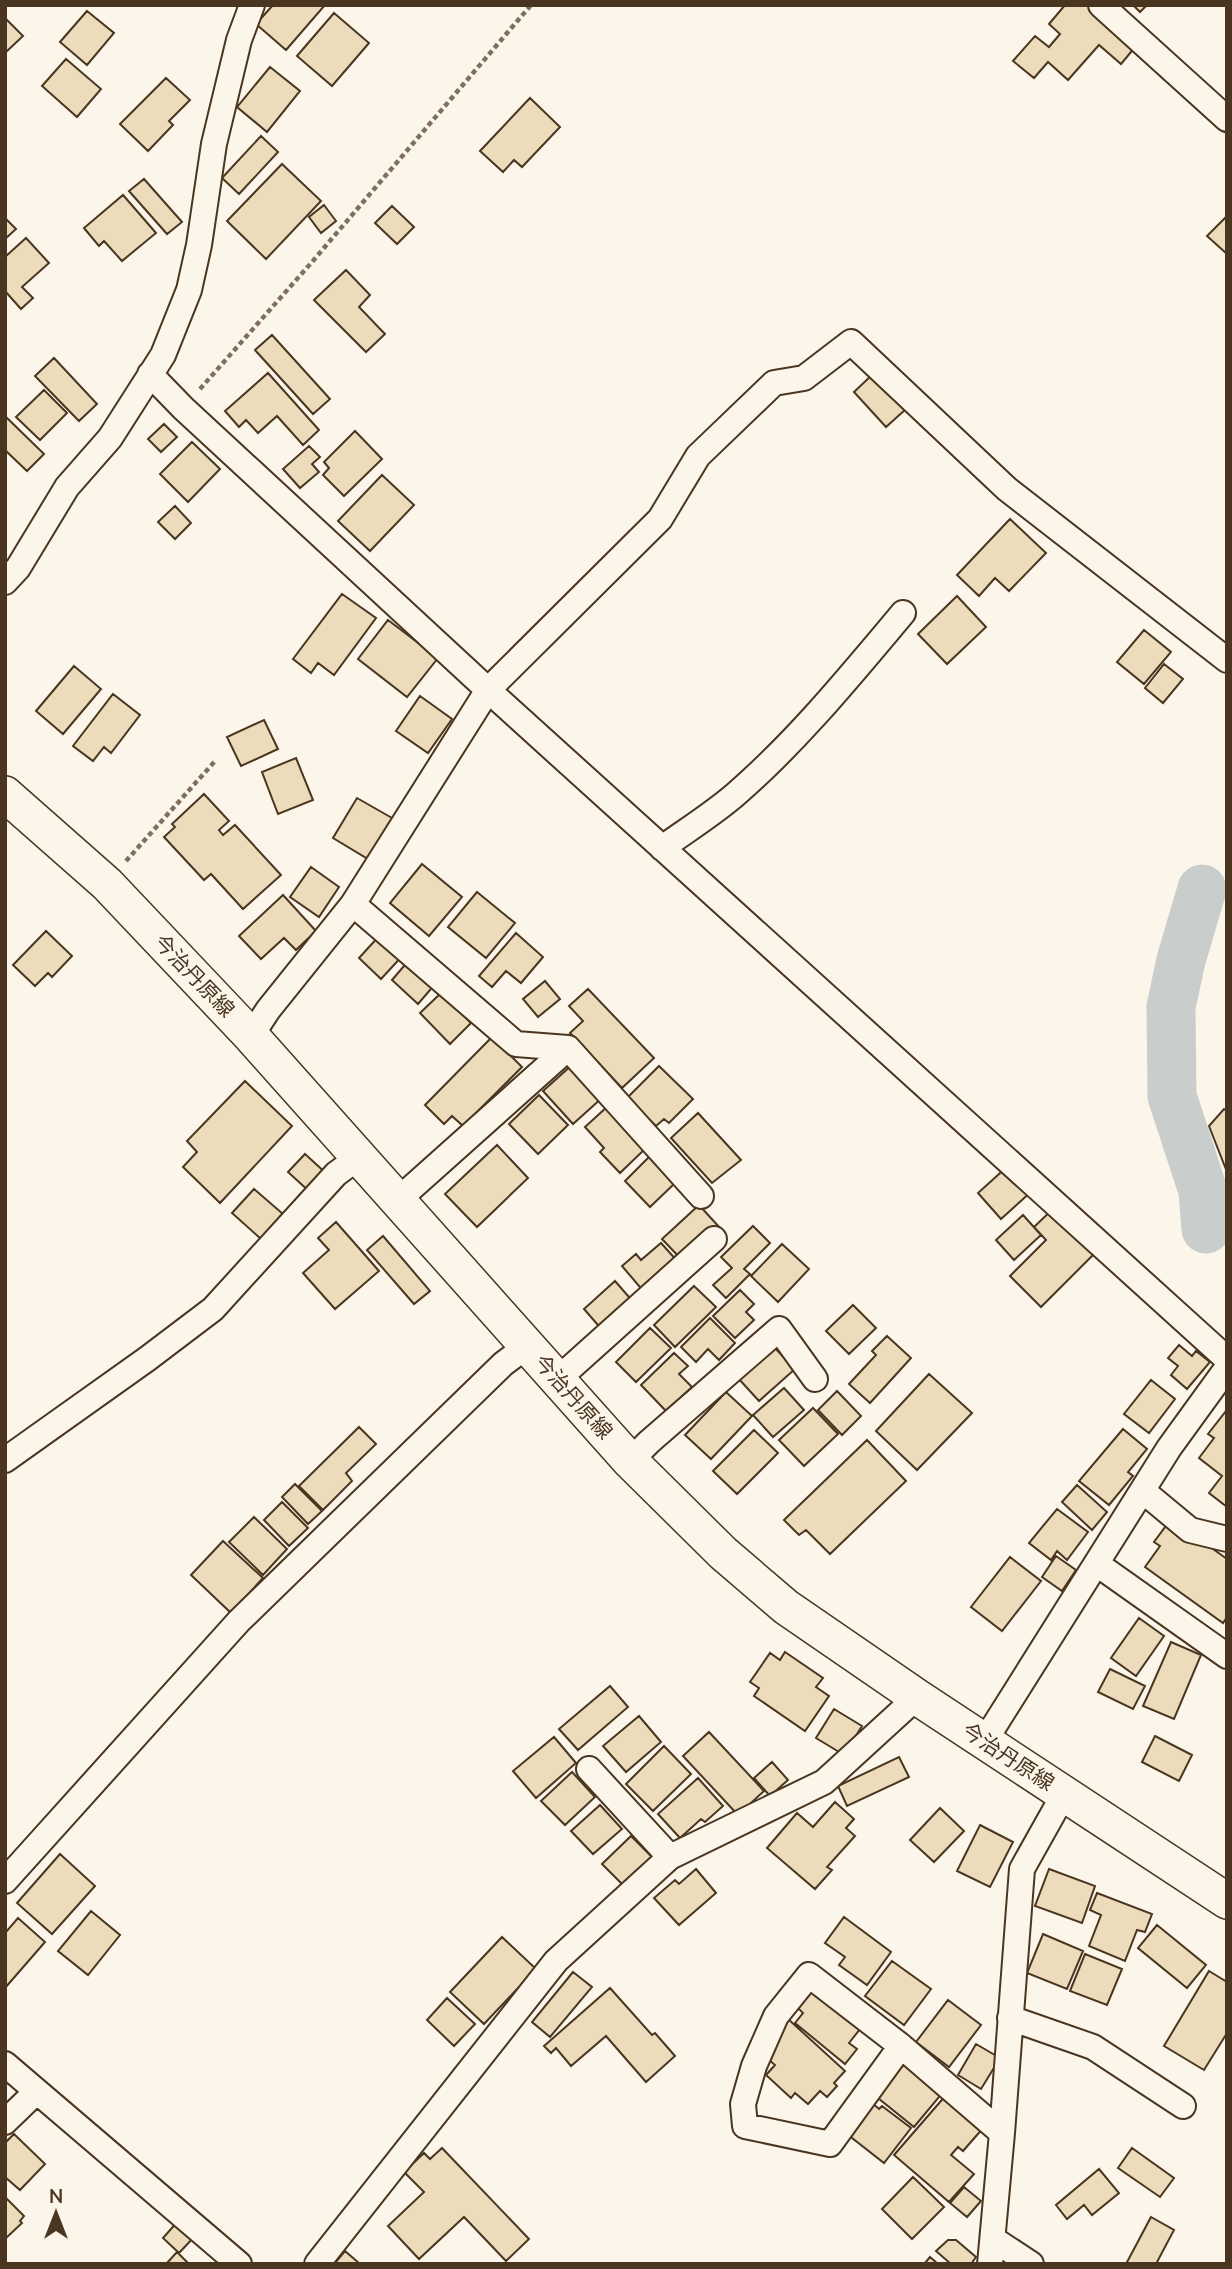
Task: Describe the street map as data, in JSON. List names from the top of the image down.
{
  "streets": {
    "main road": ["今治丹原線"]
  },
  "north": "top"
}
